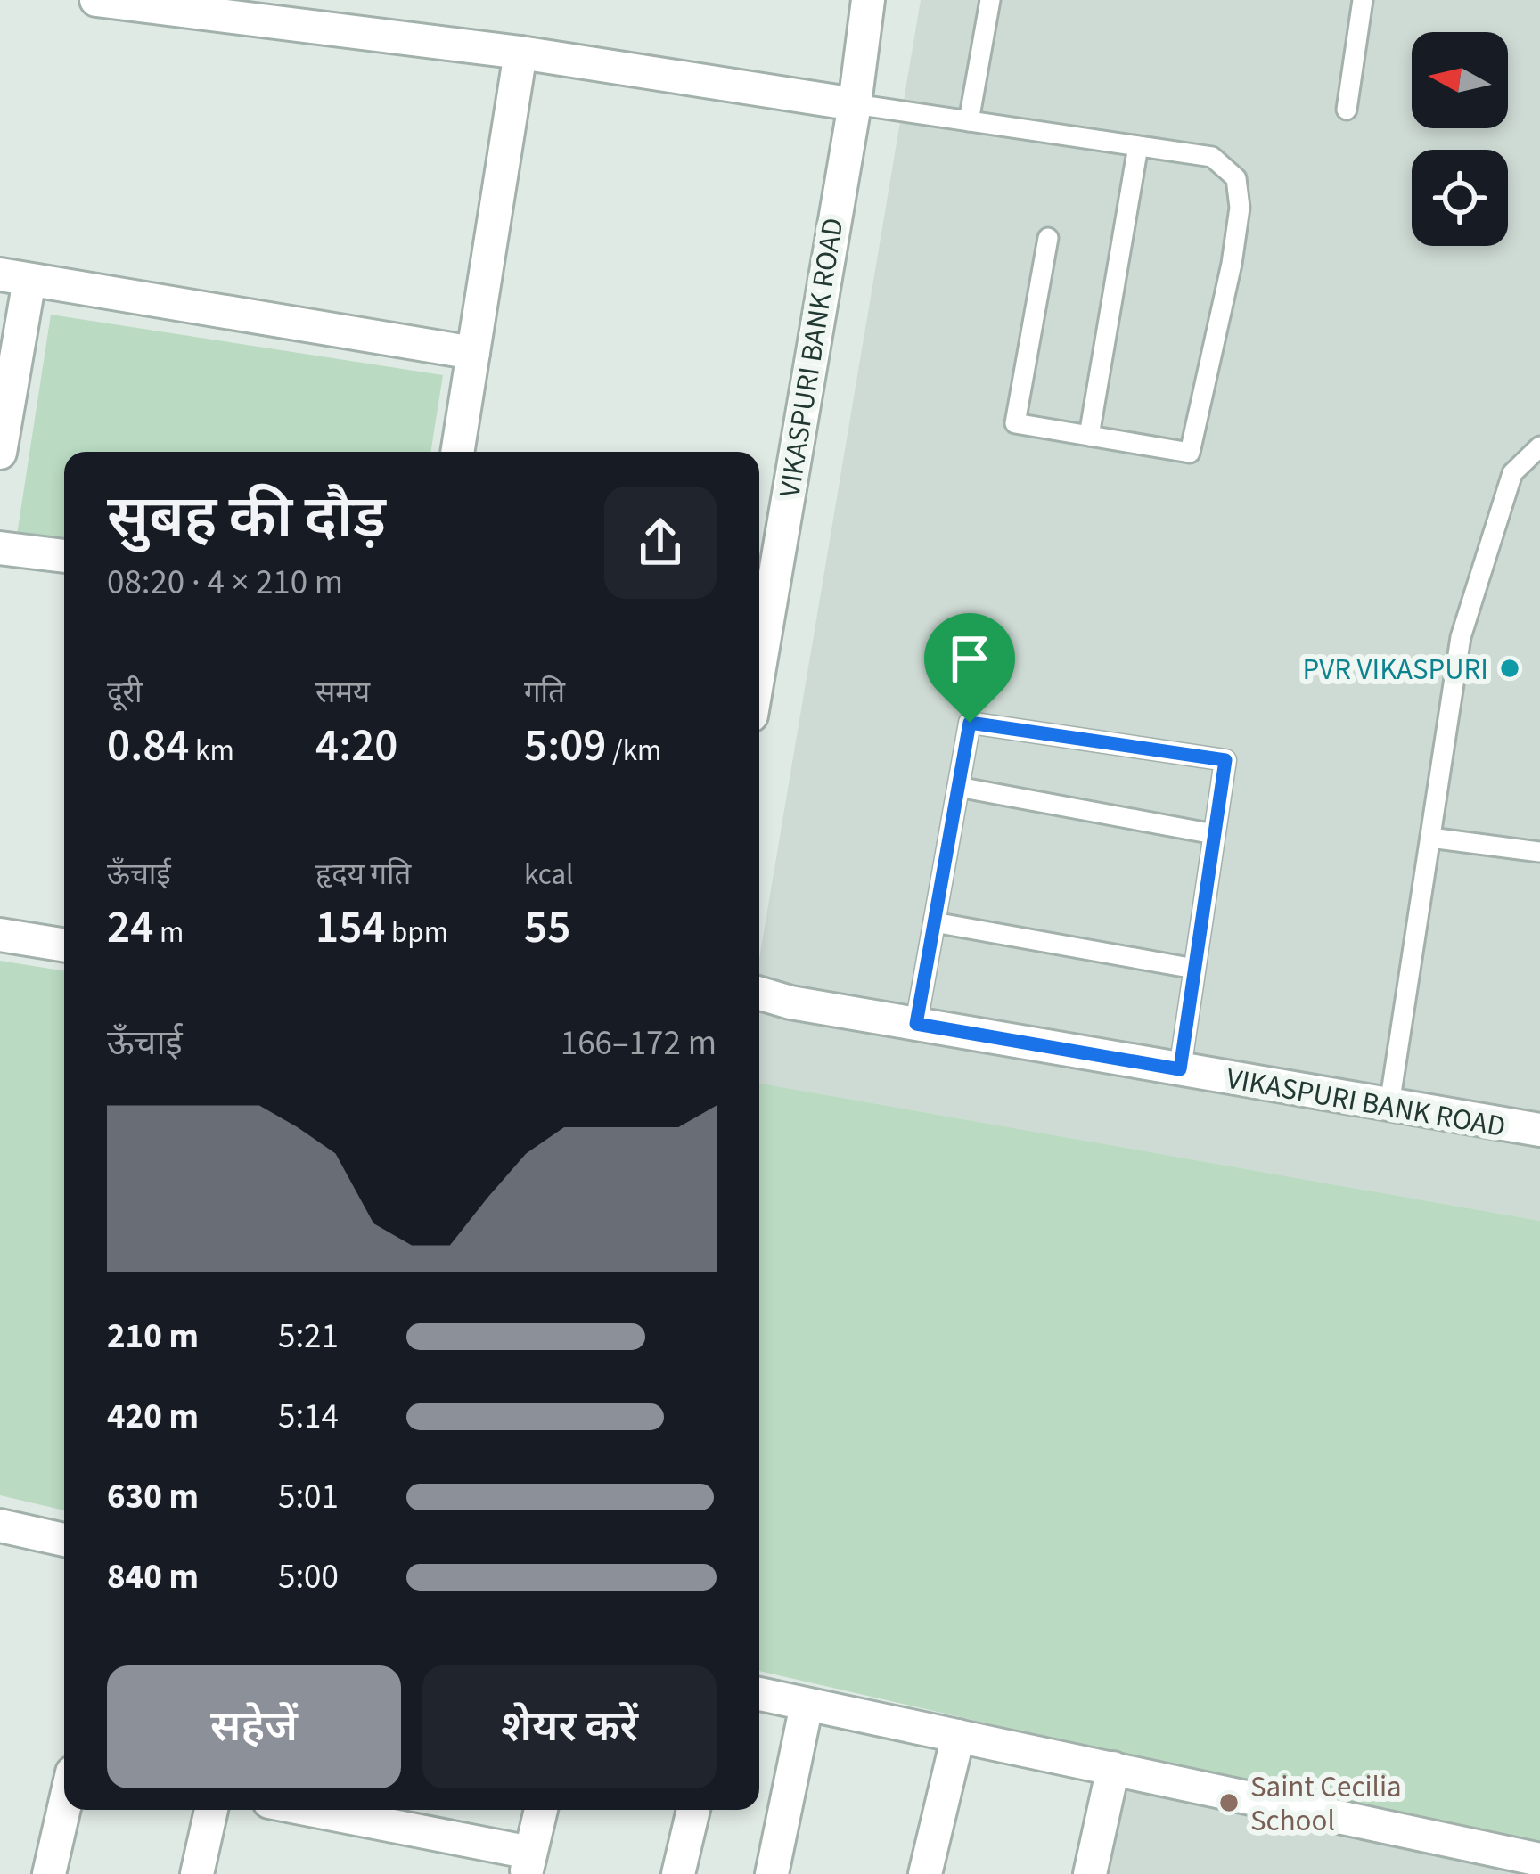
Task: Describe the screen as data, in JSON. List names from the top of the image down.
{
  "streets": {
    "street": ["VIKASPURI BANK ROAD"]
  },
  "places": ["PVR VIKASPURI", "Saint Cecilia School"],
  "north": "left",
  "page": {
    "heading": ["सुबह की दौड़", "08:20 · 4 × 210 m"],
    "stats": [
      ["दूरी", "0.84 km"],
      ["समय", "4:20"],
      ["गति", "5:09 /km"],
      ["ऊँचाई", "24 m"],
      ["हृदय गति", "154 bpm"],
      ["kcal", "55"]
    ],
    "chart": ["ऊँचाई", "166–172 m"],
    "list": [
      {
        "name": "210 m",
        "note": "5:21"
      },
      {
        "name": "420 m",
        "note": "5:14"
      },
      {
        "name": "630 m",
        "note": "5:01"
      },
      {
        "name": "840 m",
        "note": "5:00"
      }
    ],
    "buttons": ["सहेजें", "शेयर करें"]
  }
}
